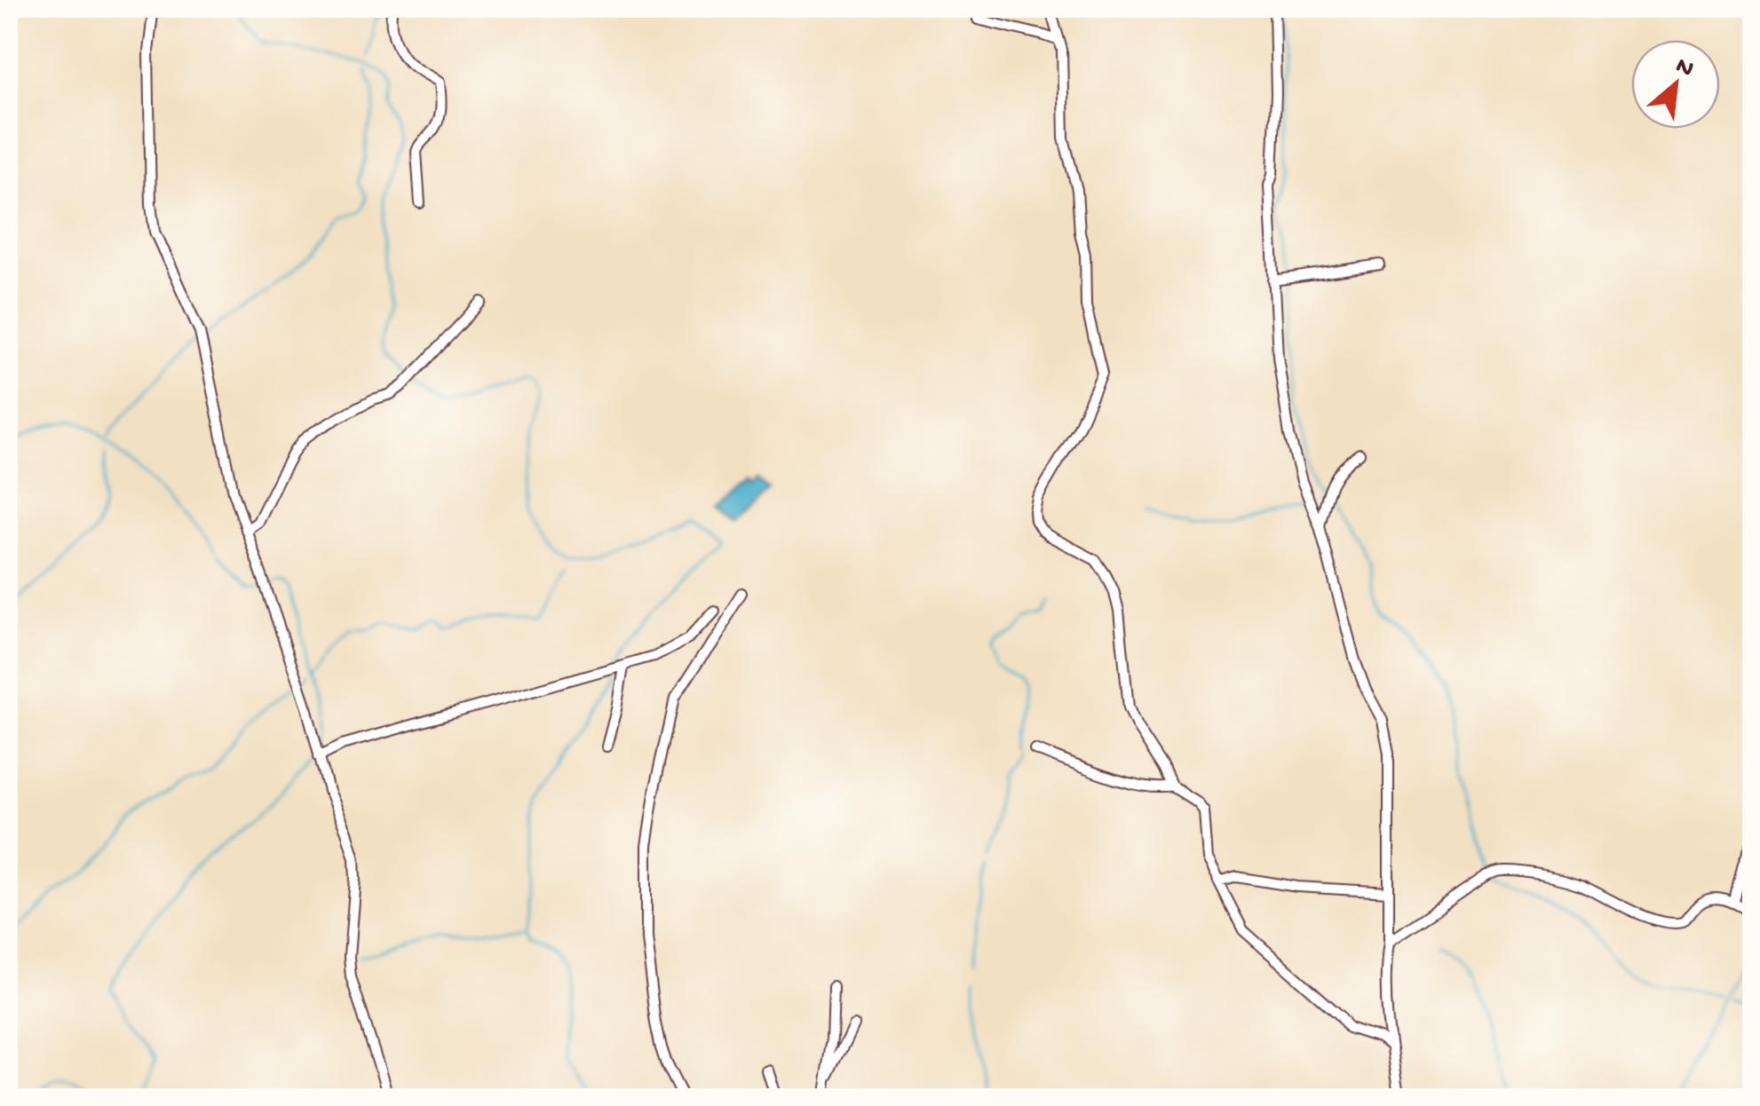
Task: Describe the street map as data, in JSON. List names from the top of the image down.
{
  "north": "top right"
}
